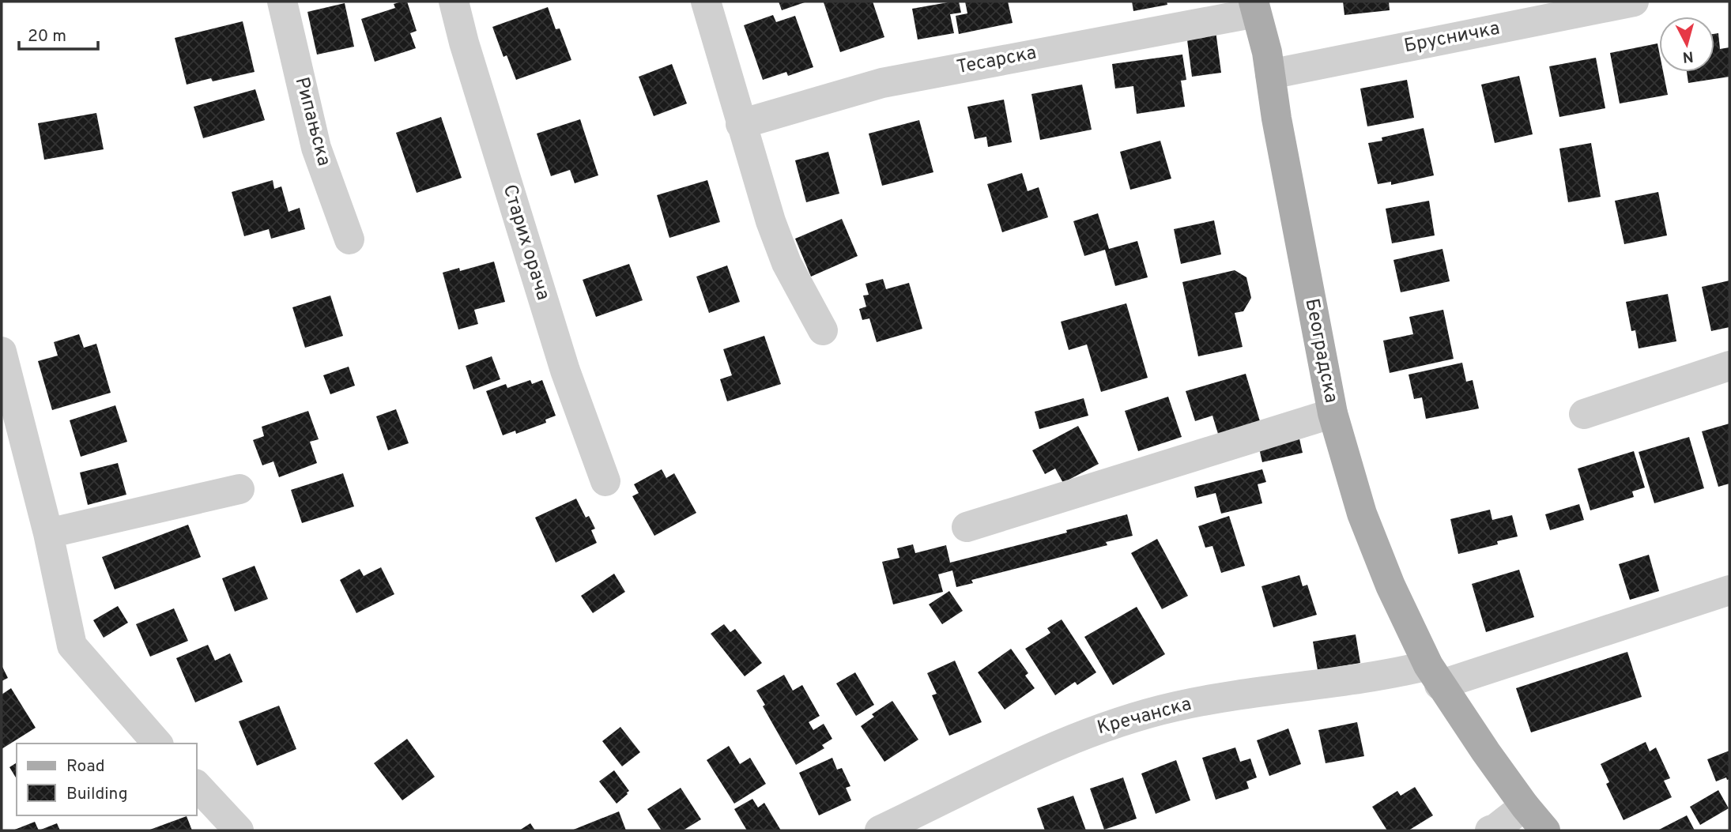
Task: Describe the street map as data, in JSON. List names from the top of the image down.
{
  "streets": {
    "main road": ["Београдска"],
    "street": [
      "Брусничка",
      "Тесарска",
      "Рипањска",
      "Старих орача",
      "Кречанска"
    ]
  },
  "crossings": [
    ["Брусничка", "Београдска"],
    ["Тесарска", "Београдска"],
    ["Београдска", "Кречанска"]
  ],
  "legend": ["Road", "Building"],
  "scale_bar": "20 m",
  "north": "bottom"
}
